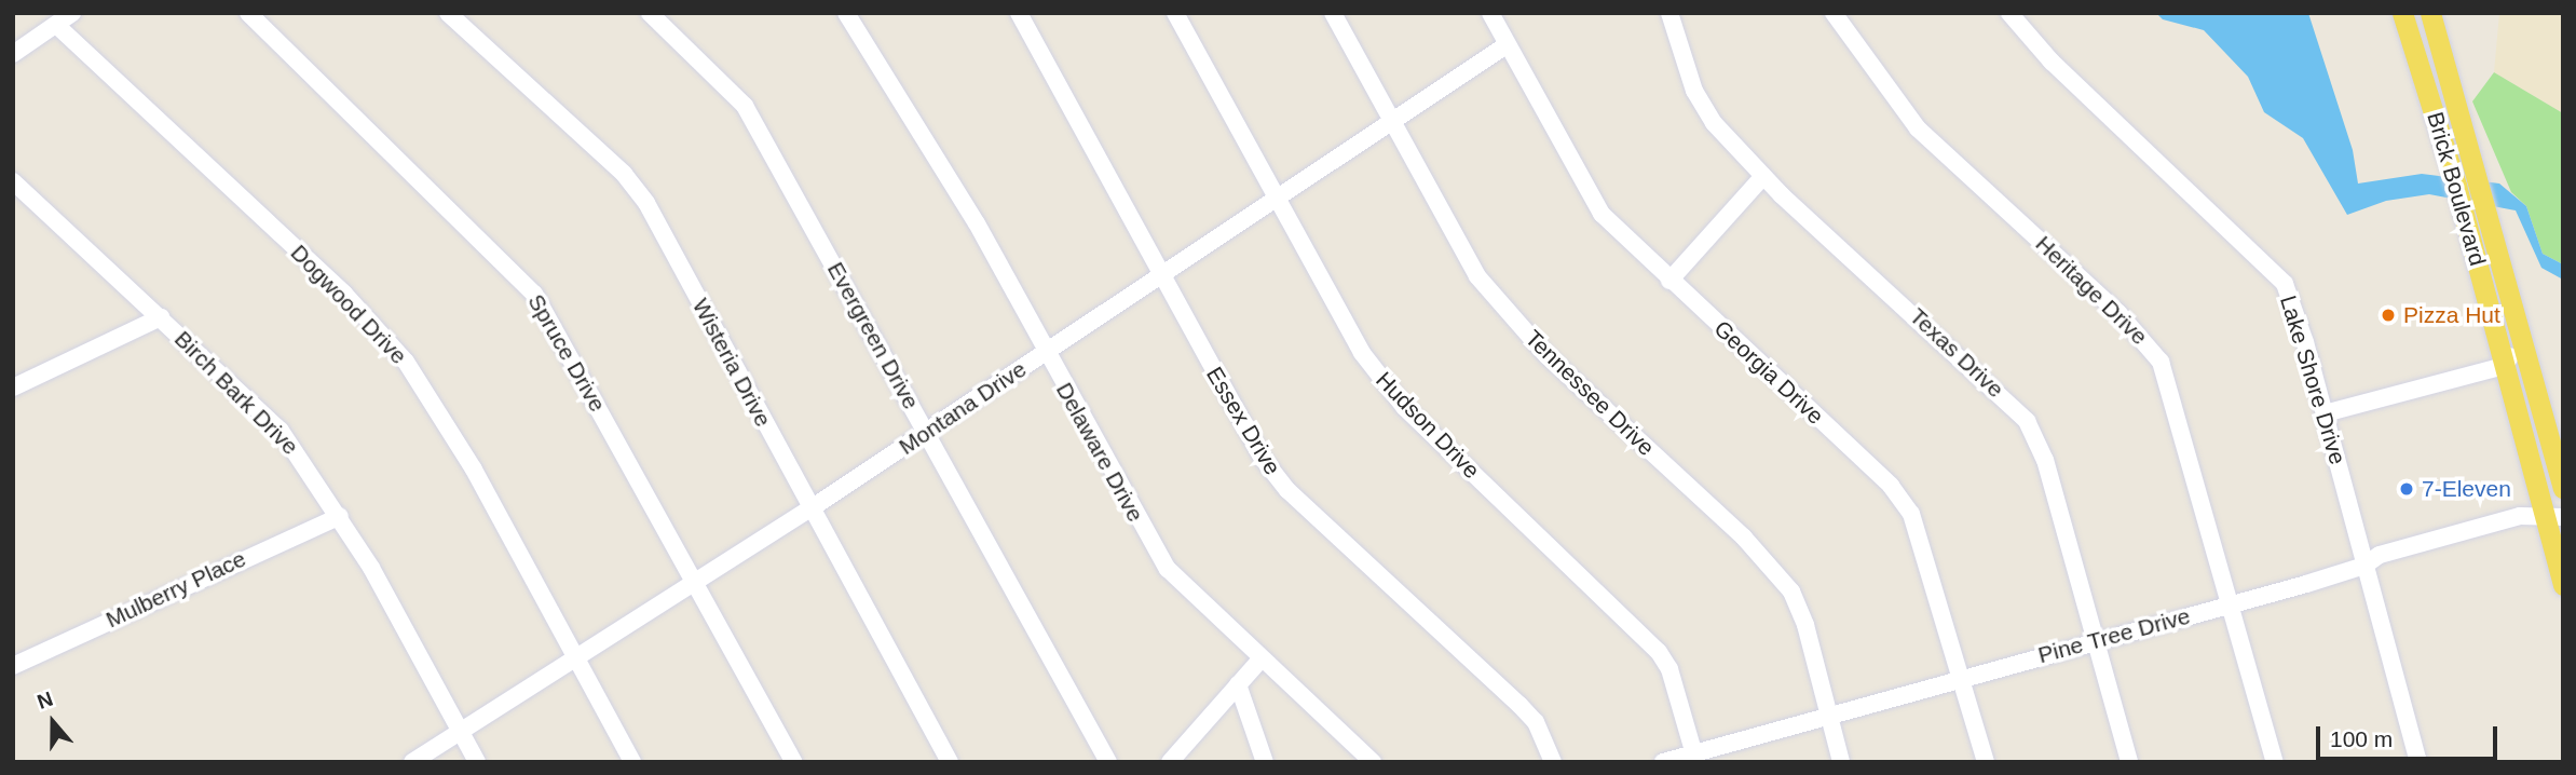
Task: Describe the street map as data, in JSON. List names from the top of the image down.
{
  "streets": {
    "main road": ["Brick Boulevard"],
    "street": [
      "Heritage Drive",
      "Dogwood Drive",
      "Evergreen Drive",
      "Spruce Drive",
      "Texas Drive",
      "Wisteria Drive",
      "Georgia Drive",
      "Lake Shore Drive",
      "Birch Bark Drive",
      "Tennessee Drive",
      "Montana Drive",
      "Essex Drive",
      "Hudson Drive",
      "Delaware Drive",
      "Mulberry Place",
      "Pine Tree Drive"
    ]
  },
  "crossings": [
    ["Brick Boulevard", "Pine Tree Drive"],
    ["Heritage Drive", "Pine Tree Drive"],
    ["Dogwood Drive", "Montana Drive"],
    ["Evergreen Drive", "Montana Drive"],
    ["Spruce Drive", "Montana Drive"],
    ["Texas Drive", "Pine Tree Drive"],
    ["Wisteria Drive", "Montana Drive"],
    ["Georgia Drive", "Montana Drive"],
    ["Georgia Drive", "Pine Tree Drive"],
    ["Lake Shore Drive", "Pine Tree Drive"],
    ["Birch Bark Drive", "Montana Drive"],
    ["Birch Bark Drive", "Mulberry Place"],
    ["Tennessee Drive", "Montana Drive"],
    ["Tennessee Drive", "Pine Tree Drive"],
    ["Montana Drive", "Essex Drive"],
    ["Montana Drive", "Hudson Drive"],
    ["Montana Drive", "Delaware Drive"],
    ["Hudson Drive", "Pine Tree Drive"]
  ],
  "places": ["Pizza Hut", "7-Eleven"],
  "scale_bar": "100 m",
  "north": "top"
}
